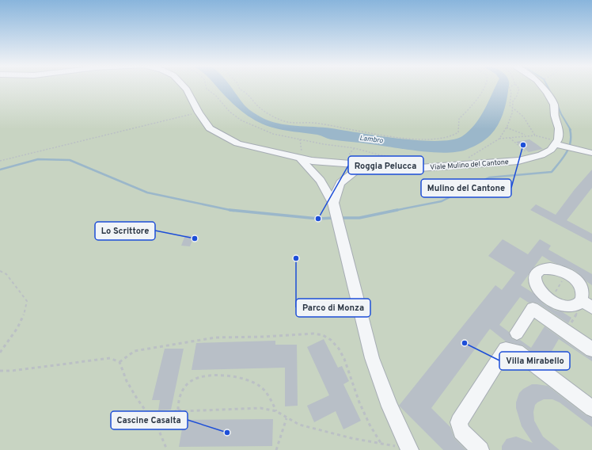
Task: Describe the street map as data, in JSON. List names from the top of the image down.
{
  "streets": {
    "lane": ["Viale Mulino del Cantone"]
  },
  "water": ["Lambro"],
  "places": [
    "Mulino del Cantone",
    "Roggia Pelucca",
    "Lo Scrittore",
    "Parco di Monza",
    "Villa Mirabello",
    "Cascine Casalta"
  ]
}
